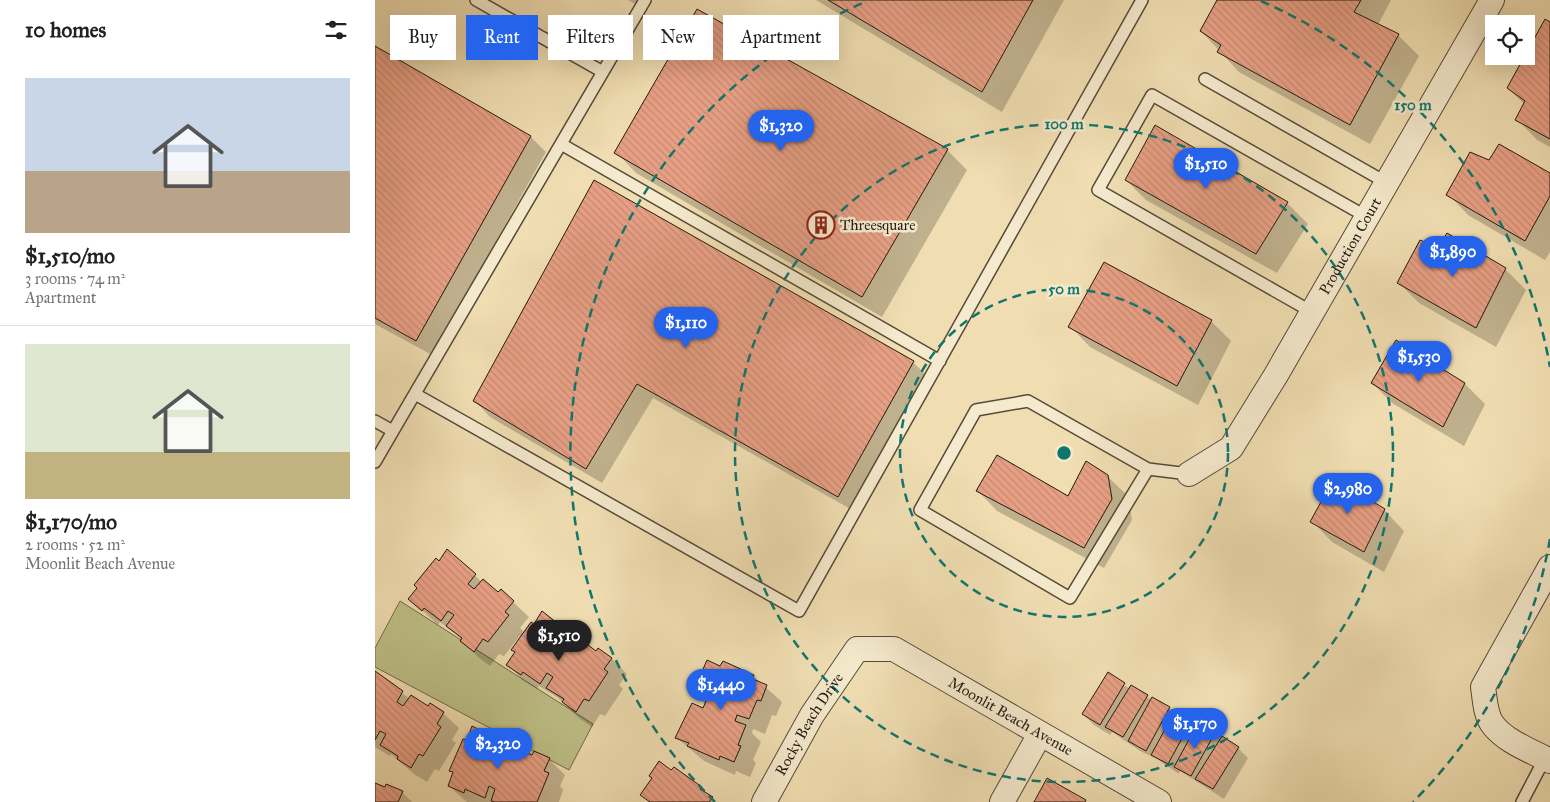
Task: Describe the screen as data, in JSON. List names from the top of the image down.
{
  "streets": {
    "street": ["Production Court", "Moonlit Beach Avenue", "Rocky Beach Drive"]
  },
  "crossings": [
    ["Moonlit Beach Avenue", "Rocky Beach Drive"]
  ],
  "places": {
    "building": ["Threesquare"]
  },
  "page": {
    "heading": "10 homes",
    "chip": [
      "Buy",
      "Rent",
      "Filters",
      "New",
      "Apartment"
    ],
    "list": [
      {
        "name": "$1,510/mo",
        "note": "3 rooms · 74 m² · Apartment"
      },
      {
        "name": "$1,170/mo",
        "note": "2 rooms · 52 m² · Moonlit Beach Avenue"
      }
    ],
    "price": [
      "$1,320",
      "$1,510",
      "$1,890",
      "$1,110",
      "$1,530",
      "$2,980",
      "$1,510",
      "$1,440",
      "$1,170",
      "$2,320"
    ]
  },
  "rings": ["150 m", "100 m", "50 m"]
}
